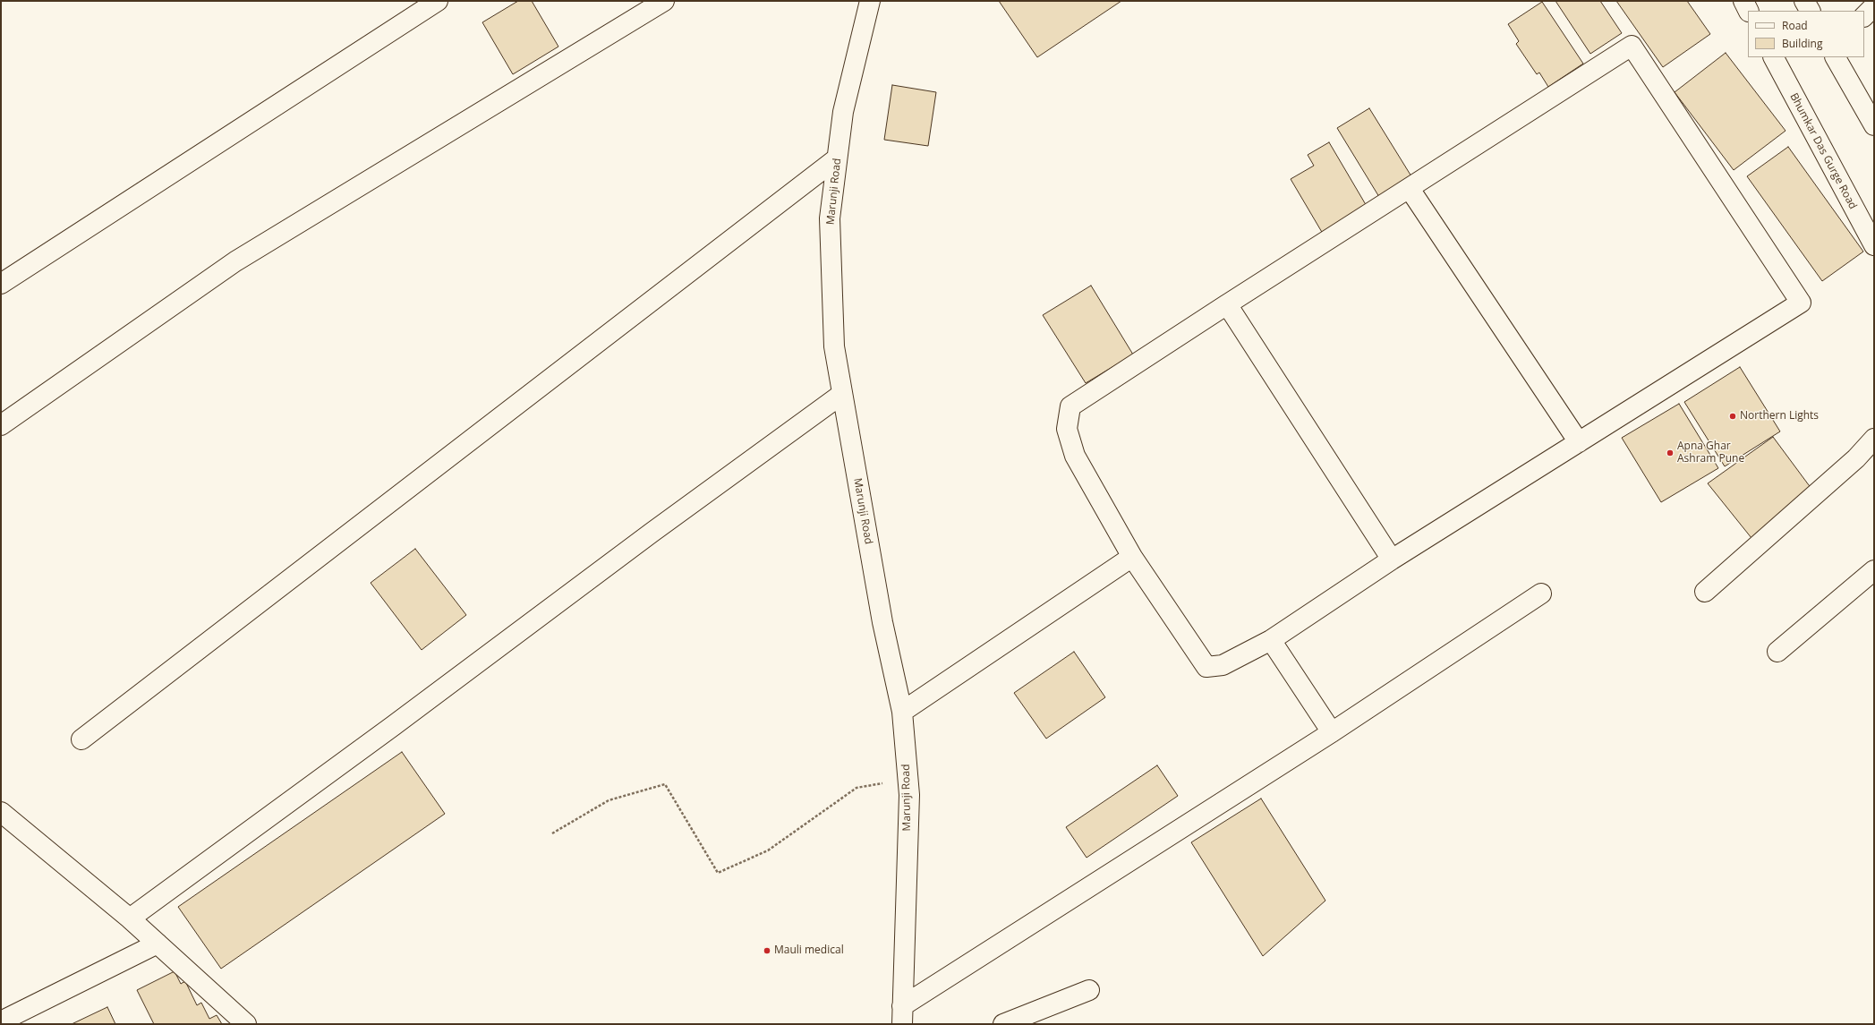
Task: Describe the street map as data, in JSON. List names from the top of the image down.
{
  "streets": {
    "street": ["Bhumkar Das Gurge Road", "Marunji Road"]
  },
  "places": ["Northern Lights", "Apna Ghar Ashram Pune", "Mauli medical"],
  "legend": ["Road", "Building"]
}
